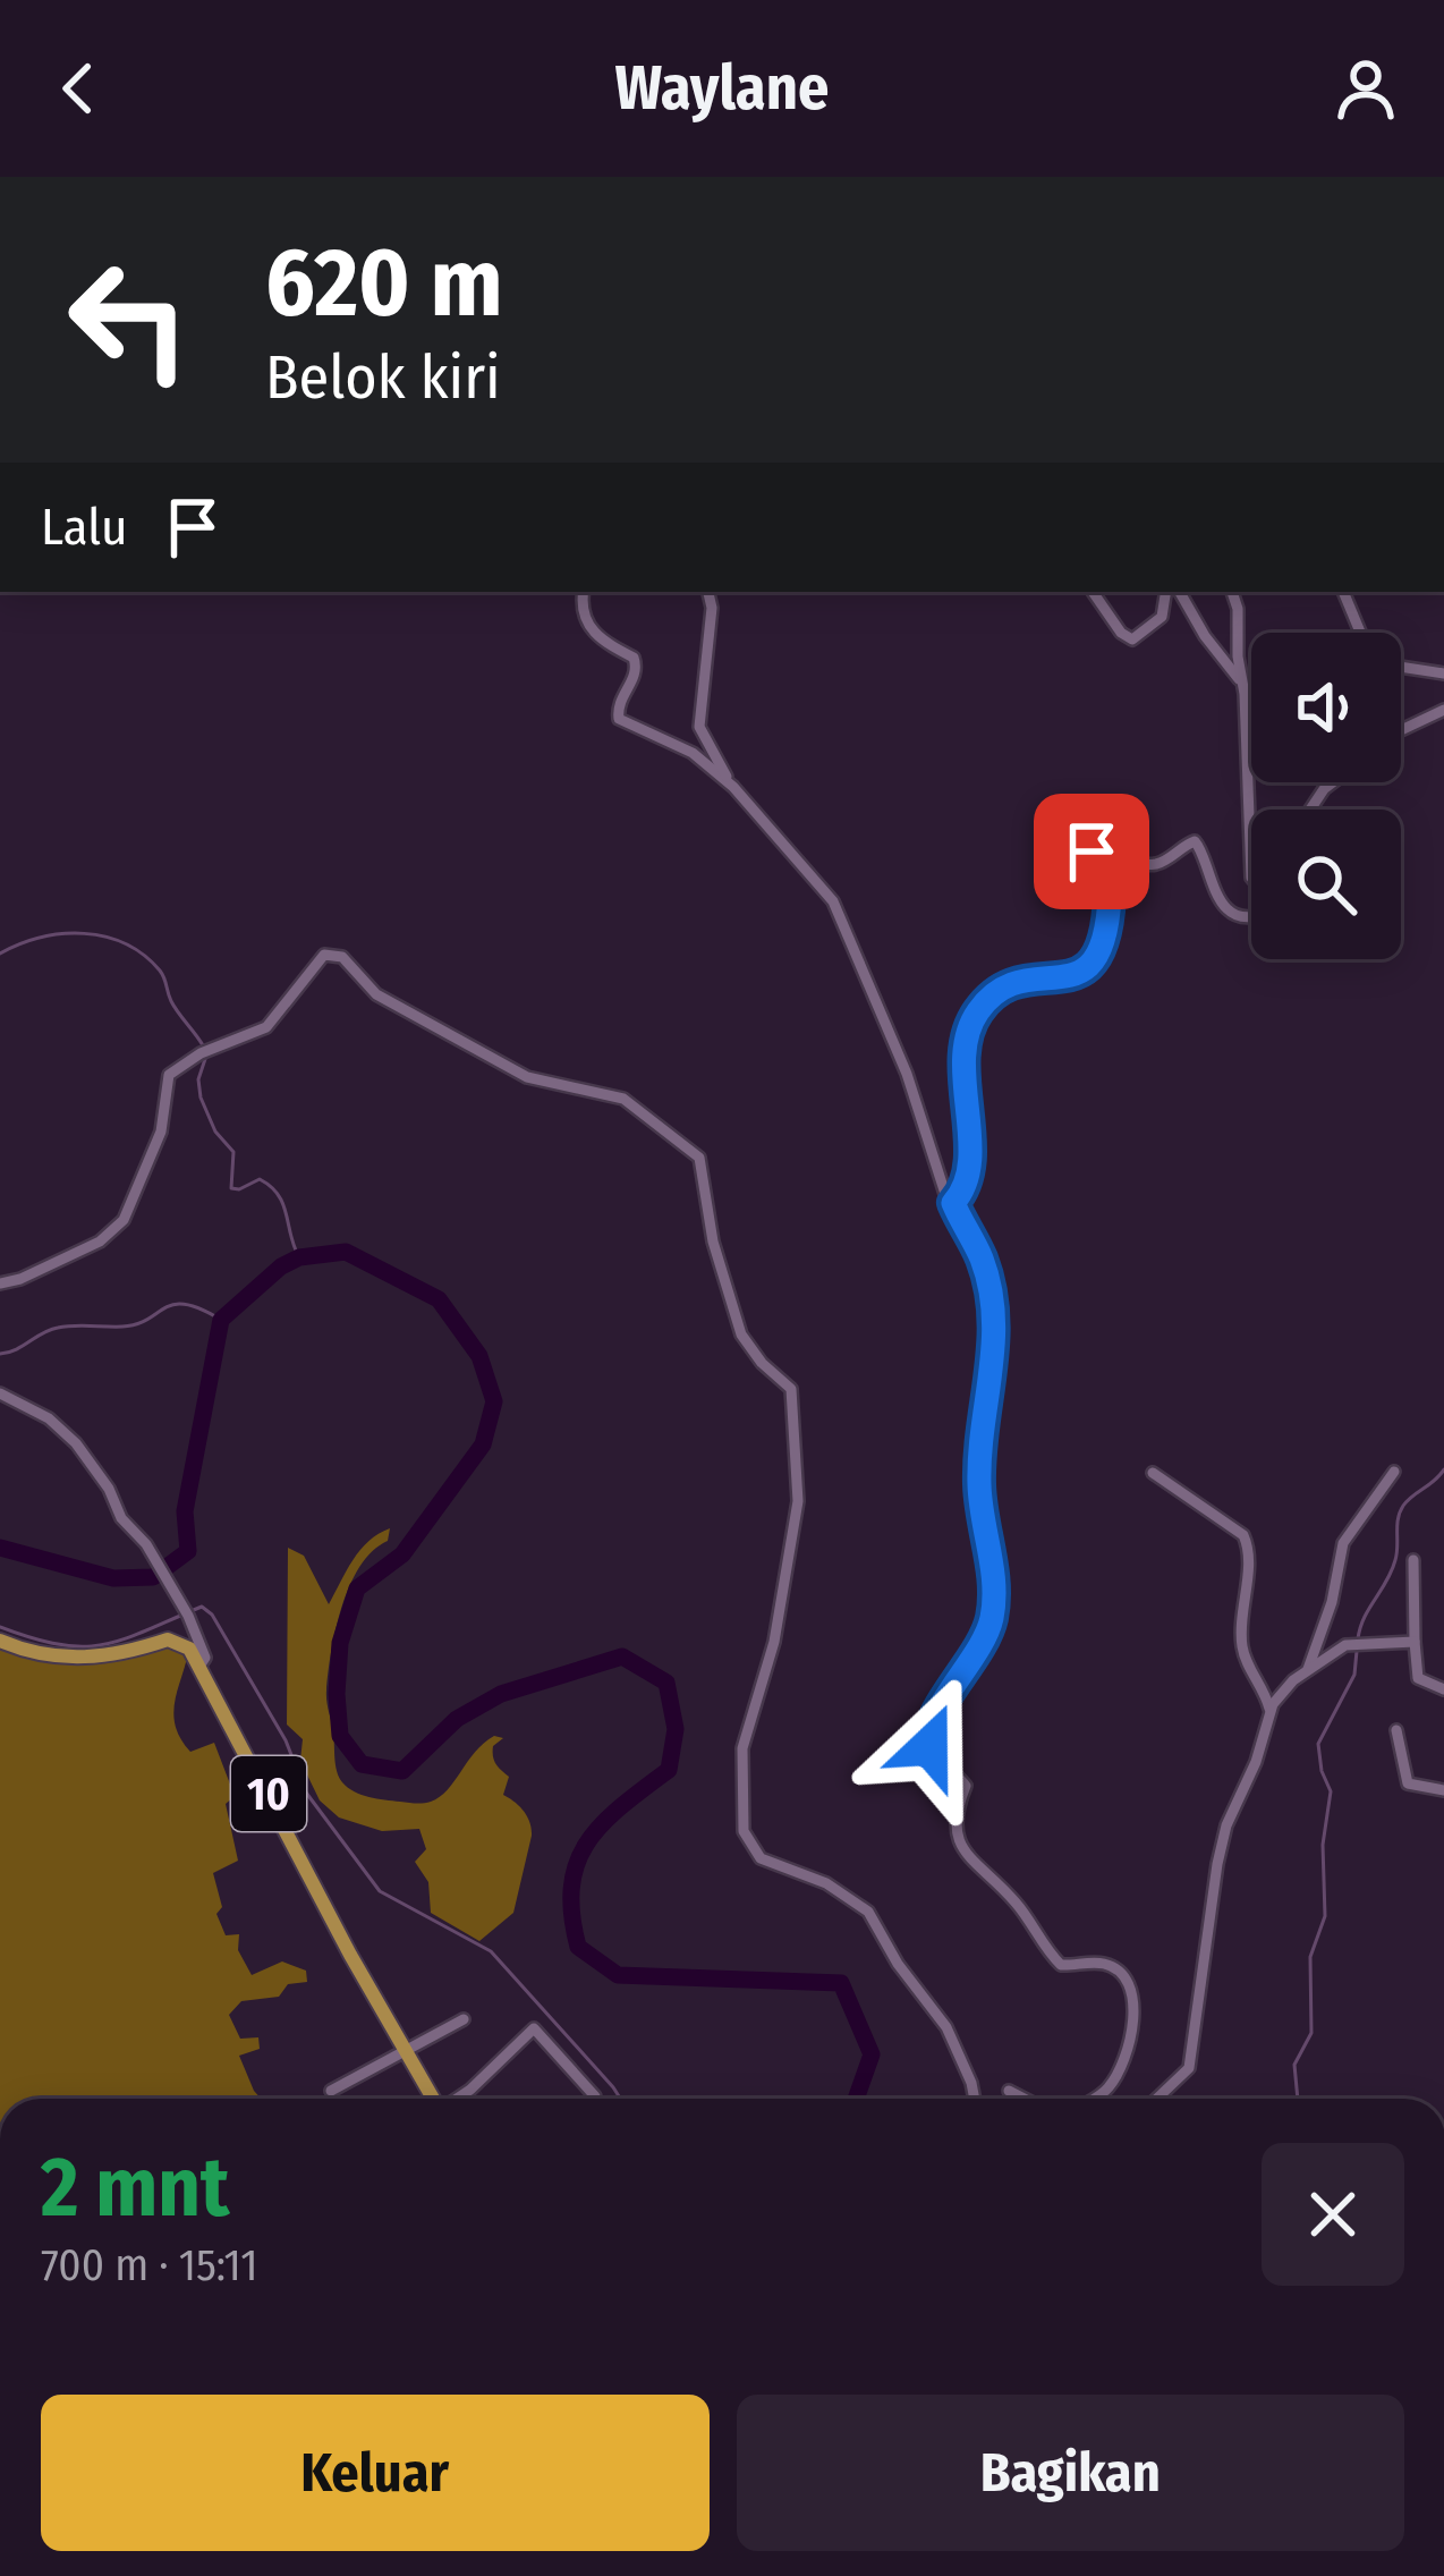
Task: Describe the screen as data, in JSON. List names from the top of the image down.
{
  "streets": {
    "highway": ["10"]
  },
  "page": {
    "header": "Waylane",
    "turn": ["620 m", "Belok kiri"],
    "then": "Lalu",
    "heading": ["2 mnt", "700 m · 15:11"],
    "buttons": ["Keluar", "Bagikan"]
  }
}
